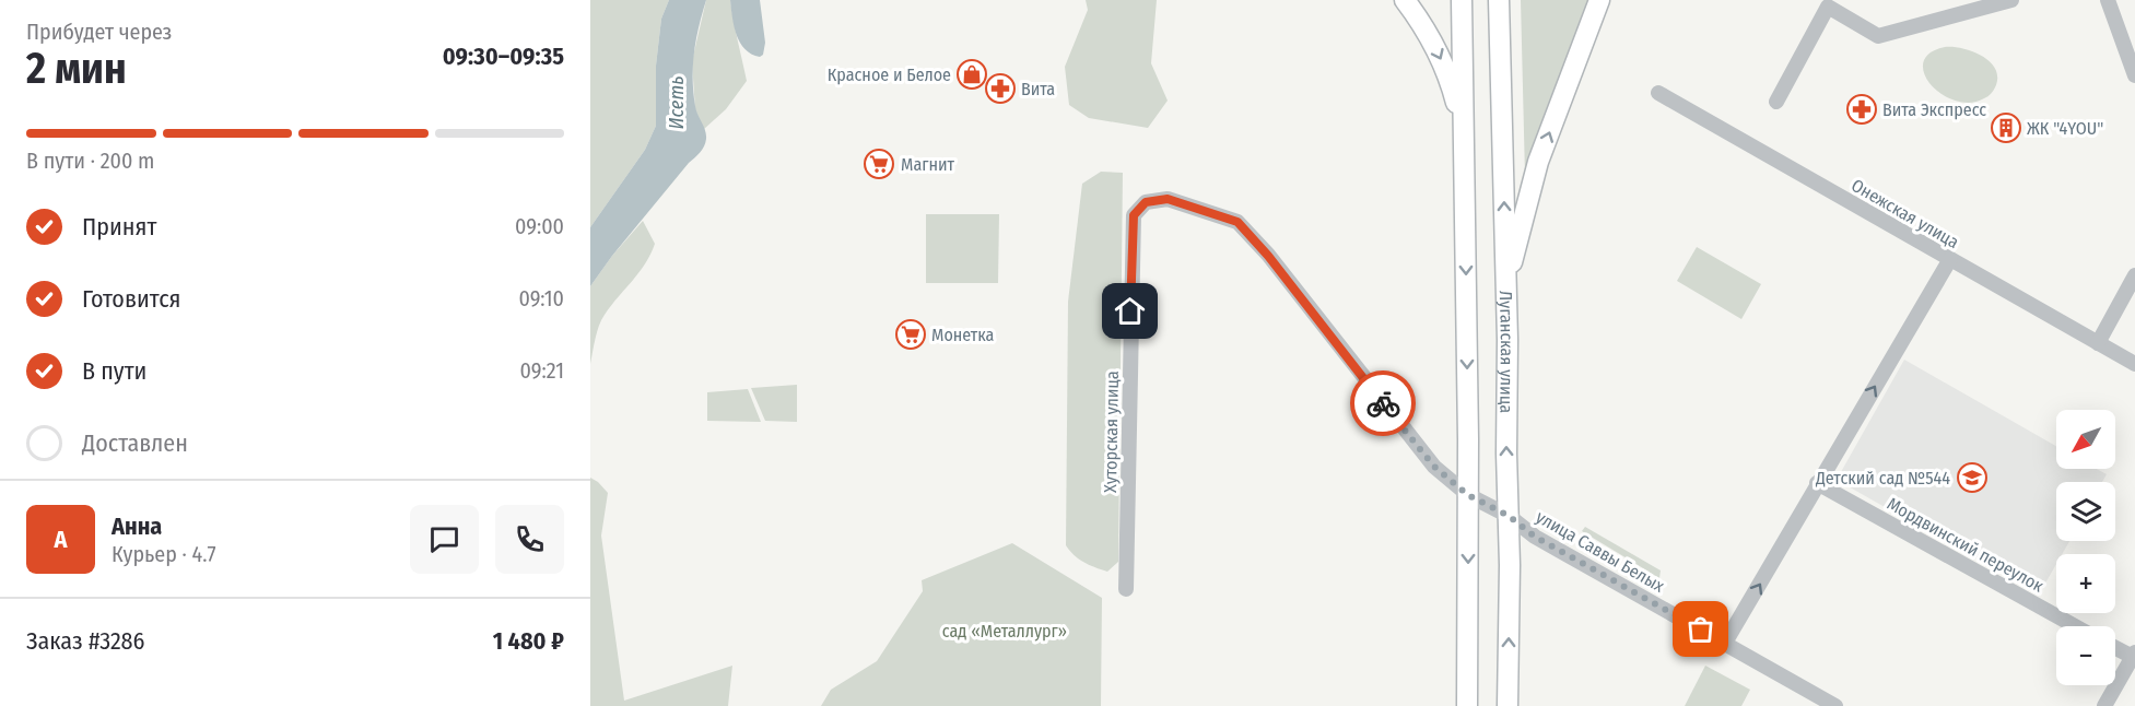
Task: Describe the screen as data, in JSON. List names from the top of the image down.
{
  "streets": {
    "main road": ["Луганская улица"],
    "street": [
      "Онежская улица",
      "Хуторская улица",
      "Мордвинский переулок",
      "улица Саввы Белых"
    ]
  },
  "crossings": [
    ["Луганская улица", "улица Саввы Белых"],
    ["Хуторская улица", "улица Саввы Белых"]
  ],
  "water": ["Исеть"],
  "parks": ["сад «Металлург»"],
  "places": {
    "shop": ["Красное и Белое"],
    "pharmacy": ["Вита", "Вита Экспресс"],
    "building": ["ЖК \"4YOU\""],
    "supermarket": ["Магнит", "Монетка"],
    "school or university": ["Детский сад №544"]
  },
  "north": "bottom left",
  "page": {
    "heading": ["2 мин", "Прибудет через", "09:30–09:35"],
    "panel": [
      "Анна",
      "Курьер · 4.7",
      "Заказ #3286",
      "1 480 ₽"
    ],
    "bar": "В пути · 200 m",
    "list": [
      ["Принят", "09:00"],
      ["Готовится", "09:10"],
      ["В пути", "09:21"],
      "Доставлен"
    ],
    "map_buttons": ["+", "−"],
    "round": "А"
  }
}
